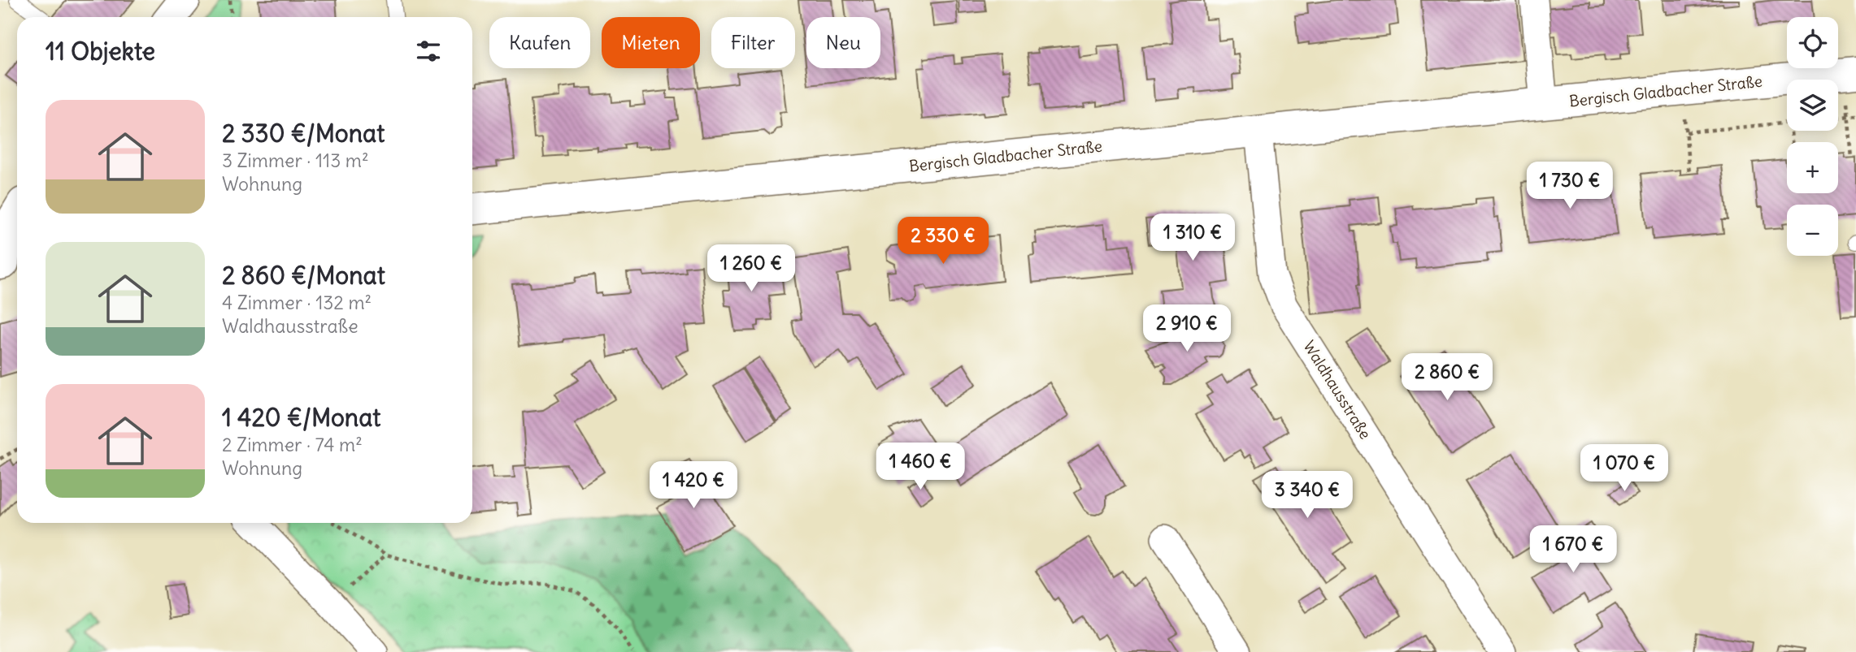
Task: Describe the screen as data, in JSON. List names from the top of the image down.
{
  "streets": {
    "main road": ["Bergisch Gladbacher Straße"],
    "street": ["Waldhausstraße"]
  },
  "crossings": [
    ["Bergisch Gladbacher Straße", "Waldhausstraße"]
  ],
  "page": {
    "map_buttons": ["+", "−"],
    "chip": [
      "Kaufen",
      "Mieten",
      "Filter",
      "Neu"
    ],
    "heading": "11 Objekte",
    "list": [
      {
        "name": "2 330 €/Monat",
        "note": "3 Zimmer · 113 m² · Wohnung"
      },
      {
        "name": "2 860 €/Monat",
        "note": "4 Zimmer · 132 m² · Waldhausstraße"
      },
      {
        "name": "1 420 €/Monat",
        "note": "2 Zimmer · 74 m² · Wohnung"
      }
    ],
    "price": [
      "1 730 €",
      "1 310 €",
      "2 330 €",
      "1 260 €",
      "2 910 €",
      "2 860 €",
      "1 460 €",
      "1 070 €",
      "1 420 €",
      "3 340 €",
      "1 670 €"
    ]
  }
}
